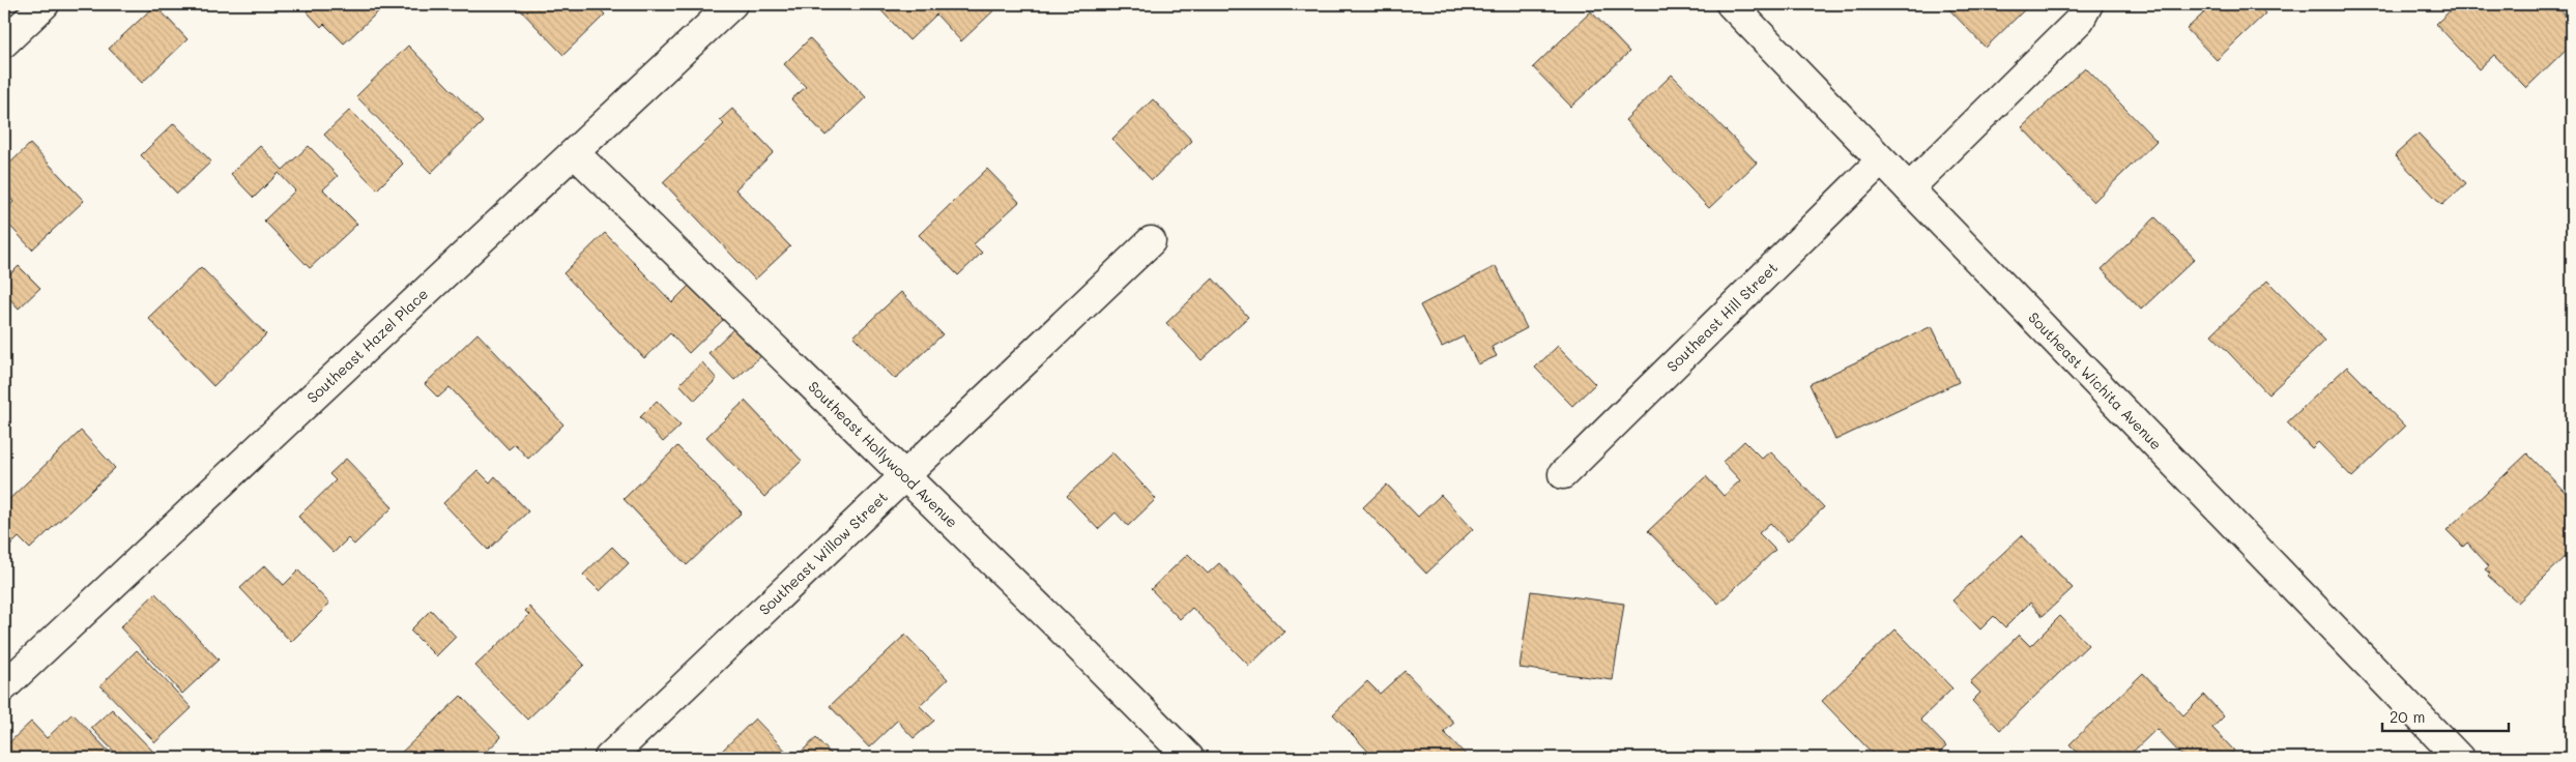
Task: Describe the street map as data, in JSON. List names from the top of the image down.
{
  "streets": {
    "street": [
      "Southeast Hill Street",
      "Southeast Hazel Place",
      "Southeast Wichita Avenue",
      "Southeast Hollywood Avenue",
      "Southeast Willow Street"
    ]
  },
  "crossings": [
    ["Southeast Hill Street", "Southeast Wichita Avenue"],
    ["Southeast Hazel Place", "Southeast Hollywood Avenue"],
    ["Southeast Hollywood Avenue", "Southeast Willow Street"]
  ],
  "scale_bar": "20 m"
}
